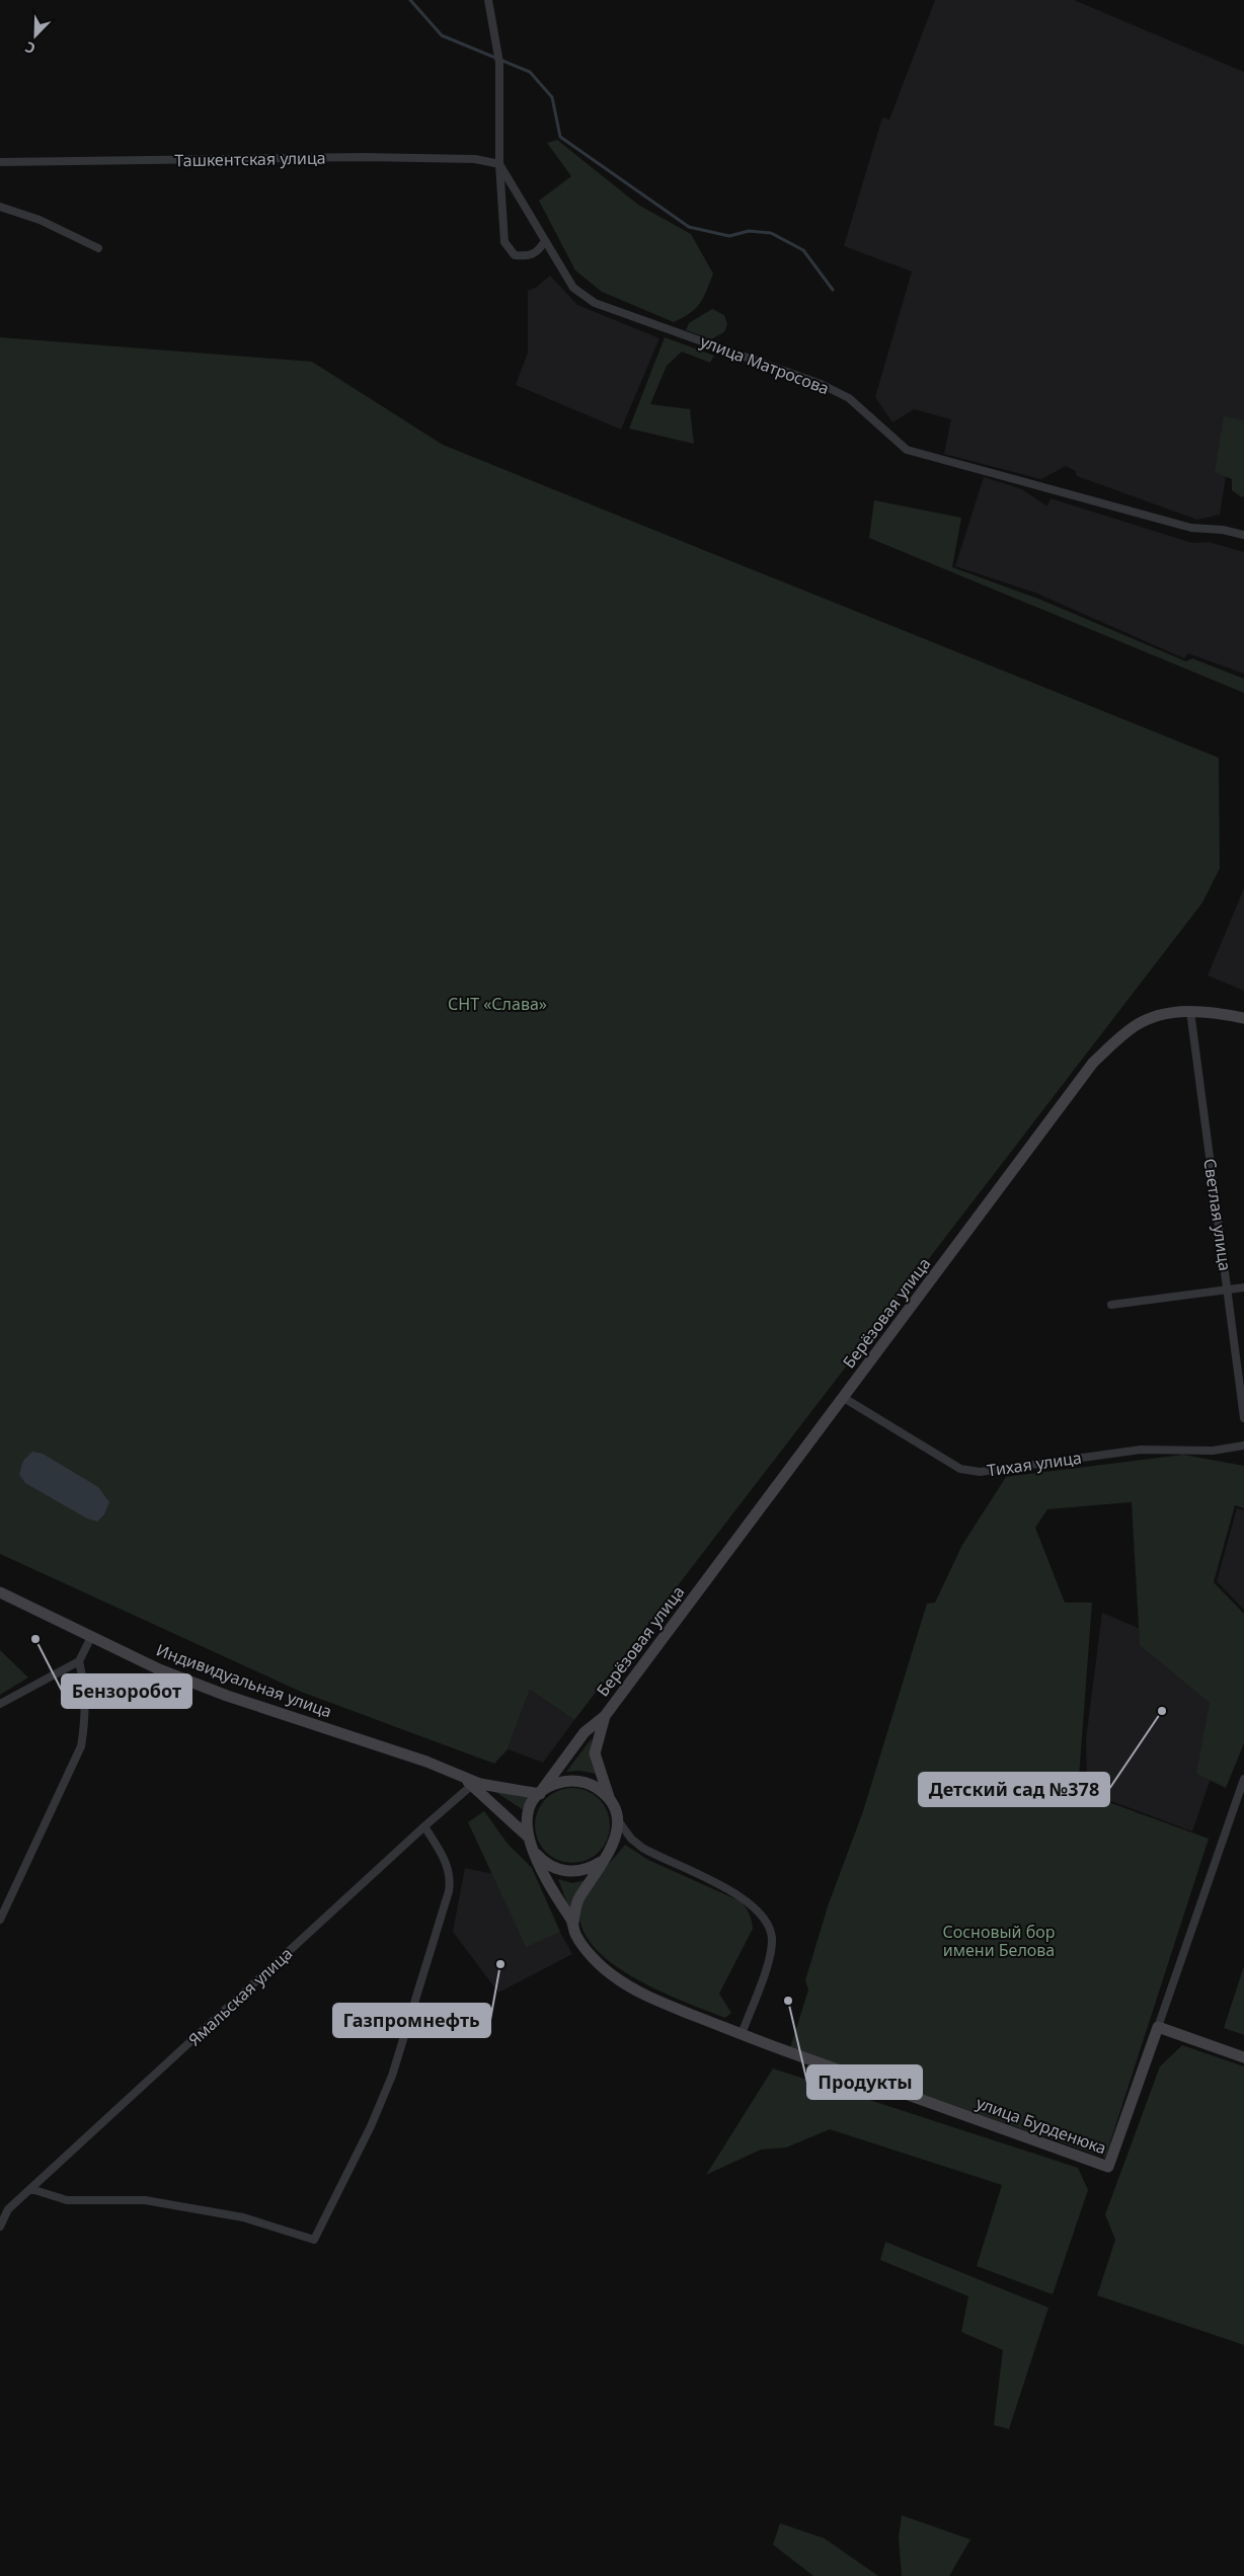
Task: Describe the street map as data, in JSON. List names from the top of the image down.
{
  "streets": {
    "main road": ["Берёзовая улица", "Индивидуальная улица", "улица Бурденюка"],
    "street": [
      "Ташкентская улица",
      "улица Матросова",
      "Светлая улица",
      "Тихая улица",
      "Ямальская улица"
    ]
  },
  "crossings": [
    ["Ташкентская улица", "улица Матросова"],
    ["Светлая улица", "Берёзовая улица"],
    ["Берёзовая улица", "Тихая улица"],
    ["Берёзовая улица", "Индивидуальная улица"],
    ["Индивидуальная улица", "Ямальская улица"]
  ],
  "parks": ["СНТ «Слава»", "Сосновый бор имени Белова"],
  "places": [
    "Бензоробот",
    "Детский сад №378",
    "Газпромнефть",
    "Продукты"
  ],
  "north": "bottom left"
}
